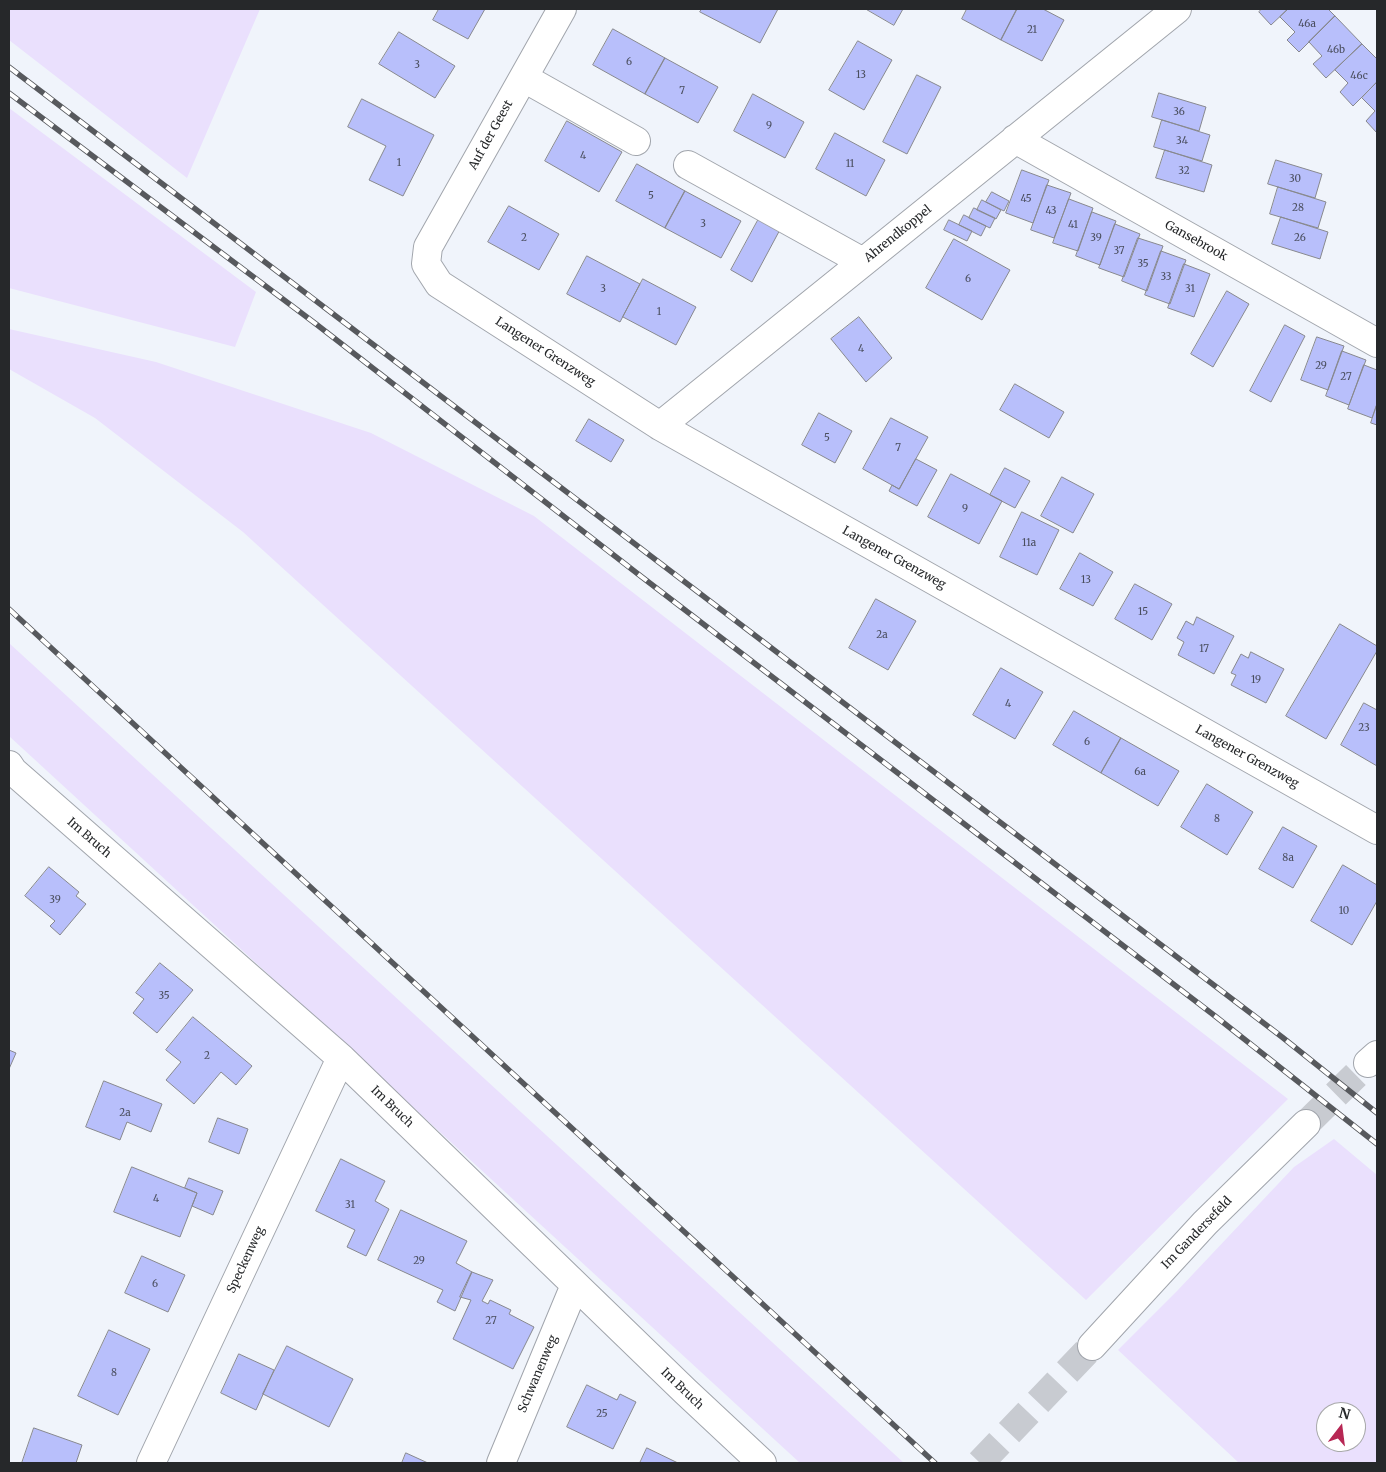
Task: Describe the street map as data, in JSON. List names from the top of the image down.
{
  "streets": {
    "street": [
      "Auf der Geest",
      "Ahrendkoppel",
      "Gansebrook",
      "Langener Grenzweg",
      "Im Bruch",
      "Im Gandersefeld",
      "Speckenweg",
      "Schwanenweg"
    ]
  },
  "crossings": [
    ["Auf der Geest", "Langener Grenzweg"],
    ["Ahrendkoppel", "Gansebrook"],
    ["Ahrendkoppel", "Langener Grenzweg"],
    ["Im Bruch", "Speckenweg"],
    ["Im Bruch", "Schwanenweg"]
  ],
  "house_numbers": [
    "46a",
    "21",
    "46b",
    "6",
    "3",
    "13",
    "46c",
    "7",
    "36",
    "9",
    "34",
    "4",
    "1",
    "11",
    "32",
    "30",
    "5",
    "45",
    "28",
    "43",
    "3",
    "41",
    "2",
    "39",
    "26",
    "37",
    "35",
    "33",
    "6",
    "3",
    "31",
    "1",
    "4",
    "29",
    "27",
    "5",
    "7",
    "9",
    "11a",
    "13",
    "15",
    "2a",
    "17",
    "19",
    "4",
    "23",
    "6",
    "6a",
    "8",
    "8a",
    "39",
    "10",
    "35",
    "2",
    "2a",
    "4",
    "31",
    "29",
    "6",
    "27",
    "8",
    "25"
  ],
  "north": "top"
}
